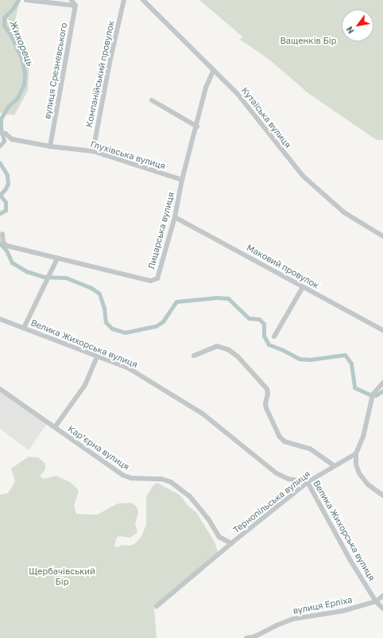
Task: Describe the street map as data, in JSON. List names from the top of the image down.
{
  "streets": {
    "street": [
      "вулиця Срезневського",
      "Компанійський провулок",
      "Кутаїська вулиця",
      "Глухівська вулиця",
      "Лицарська вулиця",
      "Маковий провулок",
      "Велика Жихорська вулиця",
      "Кар’єрна вулиця",
      "Тернопільська вулиця",
      "вулиця Ерліха"
    ]
  },
  "crossings": [
    ["вулиця Срезневського", "Глухівська вулиця"],
    ["Компанійський провулок", "Глухівська вулиця"],
    ["Кутаїська вулиця", "Лицарська вулиця"],
    ["Глухівська вулиця", "Лицарська вулиця"],
    ["Лицарська вулиця", "Маковий провулок"],
    ["Велика Жихорська вулиця", "Тернопільська вулиця"],
    ["Велика Жихорська вулиця", "вулиця Ерліха"],
    ["Кар’єрна вулиця", "Тернопільська вулиця"]
  ],
  "water": ["Жихорець"],
  "parks": ["Ващенків Бір", "Щербачівський Бір"],
  "north": "bottom left"
}
